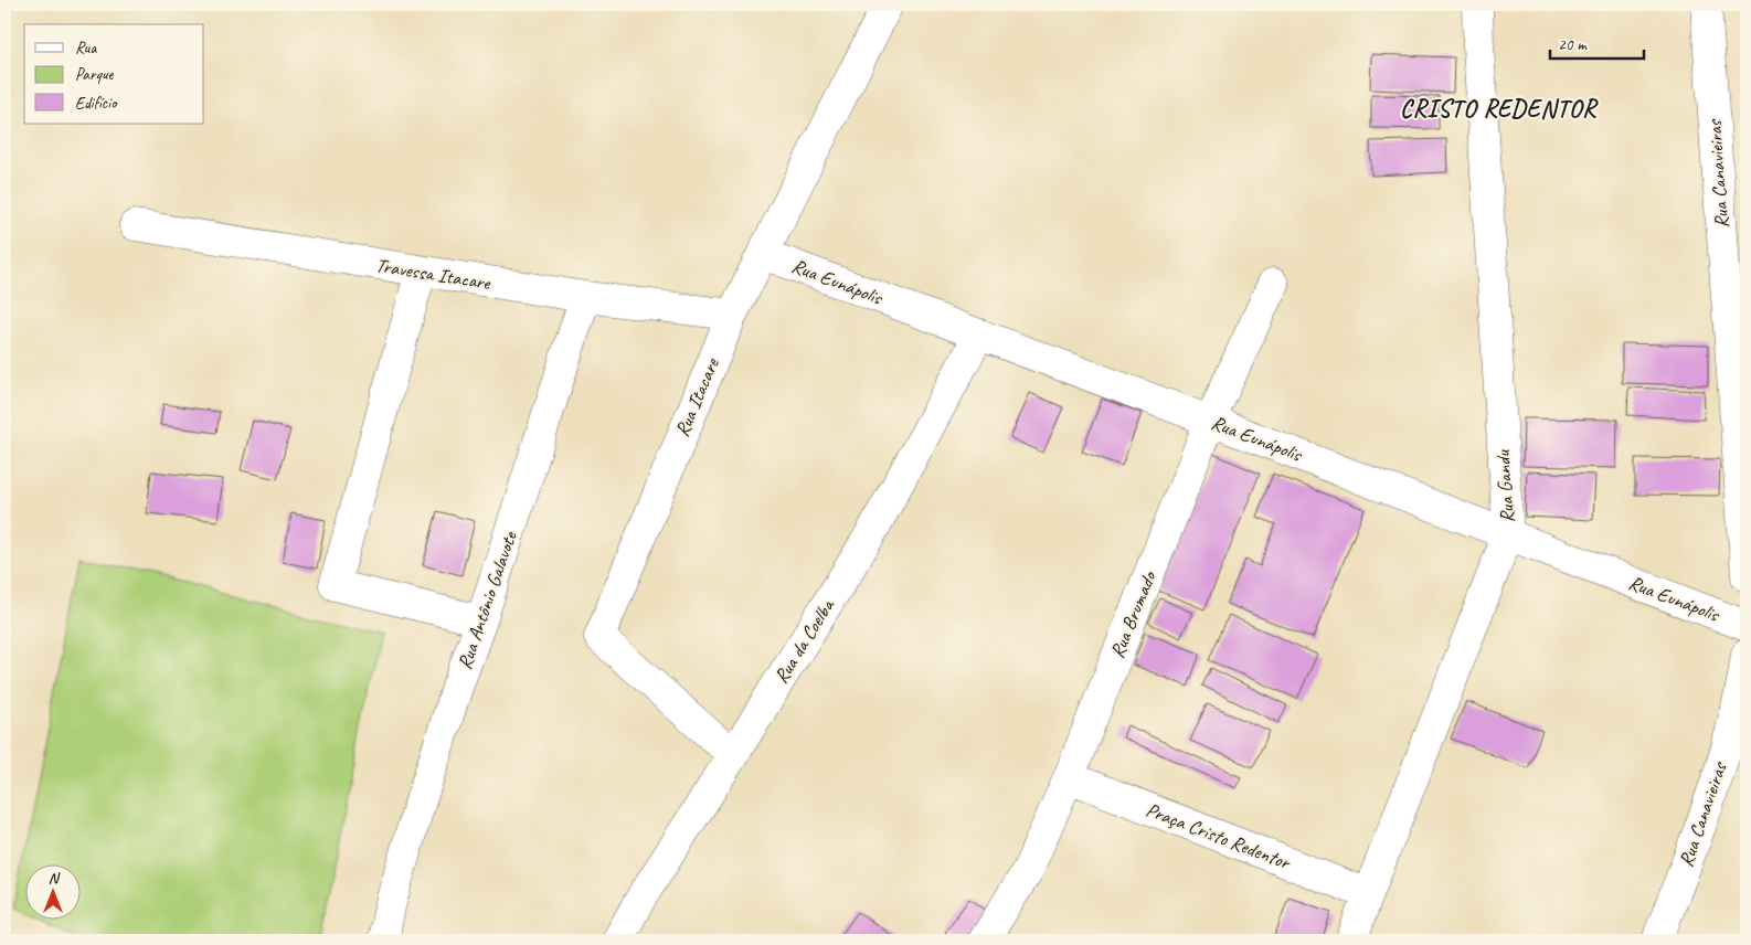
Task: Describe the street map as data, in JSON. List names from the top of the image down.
{
  "streets": {
    "street": [
      "Rua Canavieiras",
      "Travessa Itacare",
      "Rua Eunápolis",
      "Rua Itacare",
      "Rua Gandu",
      "Rua Antônio Galavote",
      "Rua Brumado",
      "Rua da Coelba",
      "Praça Cristo Redentor"
    ]
  },
  "crossings": [
    ["Travessa Itacare", "Rua Itacare"],
    ["Travessa Itacare", "Rua Antônio Galavote"],
    ["Rua Eunápolis", "Rua Itacare"],
    ["Rua Eunápolis", "Rua Gandu"],
    ["Rua Eunápolis", "Rua Brumado"],
    ["Rua Eunápolis", "Rua da Coelba"],
    ["Rua Itacare", "Rua da Coelba"],
    ["Rua Gandu", "Praça Cristo Redentor"],
    ["Rua Brumado", "Praça Cristo Redentor"]
  ],
  "districts": ["CRISTO REDENTOR"],
  "legend": ["Rua", "Parque", "Edifício"],
  "scale_bar": "20 m",
  "north": "top"
}
